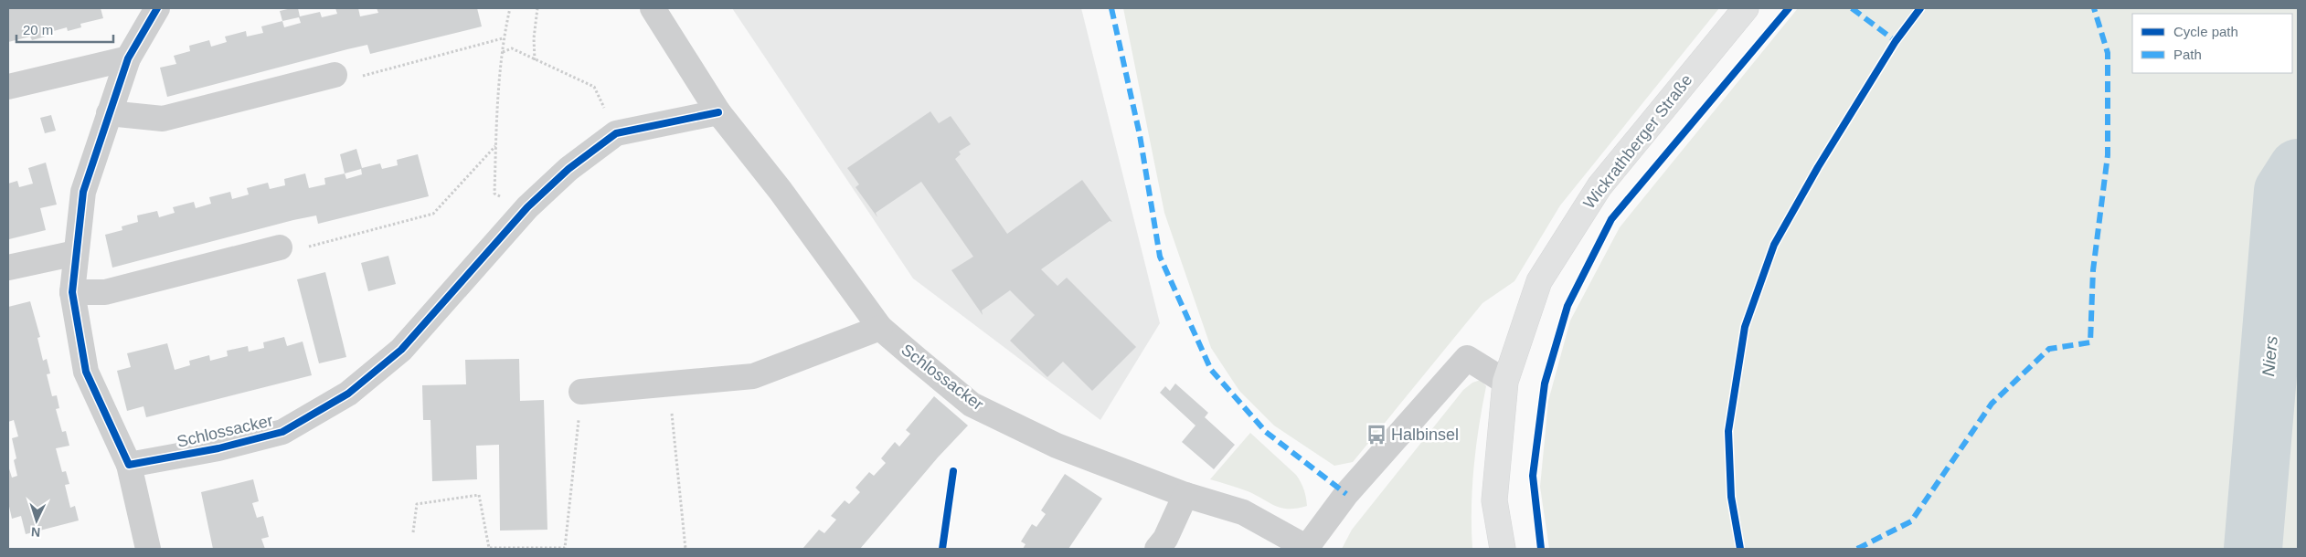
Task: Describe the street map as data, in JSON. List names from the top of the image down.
{
  "streets": {
    "main road": ["Wickrathberger Straße"],
    "street": ["Schlossacker"]
  },
  "crossings": [
    ["Wickrathberger Straße", "Schlossacker"]
  ],
  "water": ["Niers"],
  "places": {
    "bus stop": ["Halbinsel"]
  },
  "legend": ["Cycle path", "Path"],
  "scale_bar": "20 m",
  "north": "bottom"
}
